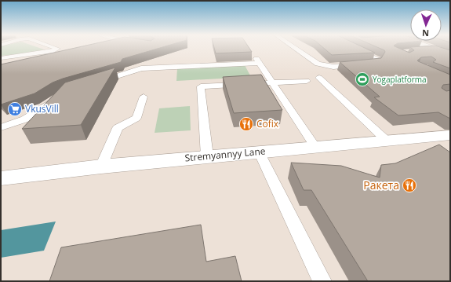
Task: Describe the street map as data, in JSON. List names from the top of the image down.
{
  "streets": {
    "street": ["Stremyannyy Lane"]
  },
  "places": {
    "sports": ["Yogaplatforma"],
    "supermarket": ["VkusVill"],
    "restaurant": ["Cofix", "Ракета"]
  },
  "north": "bottom"
}
